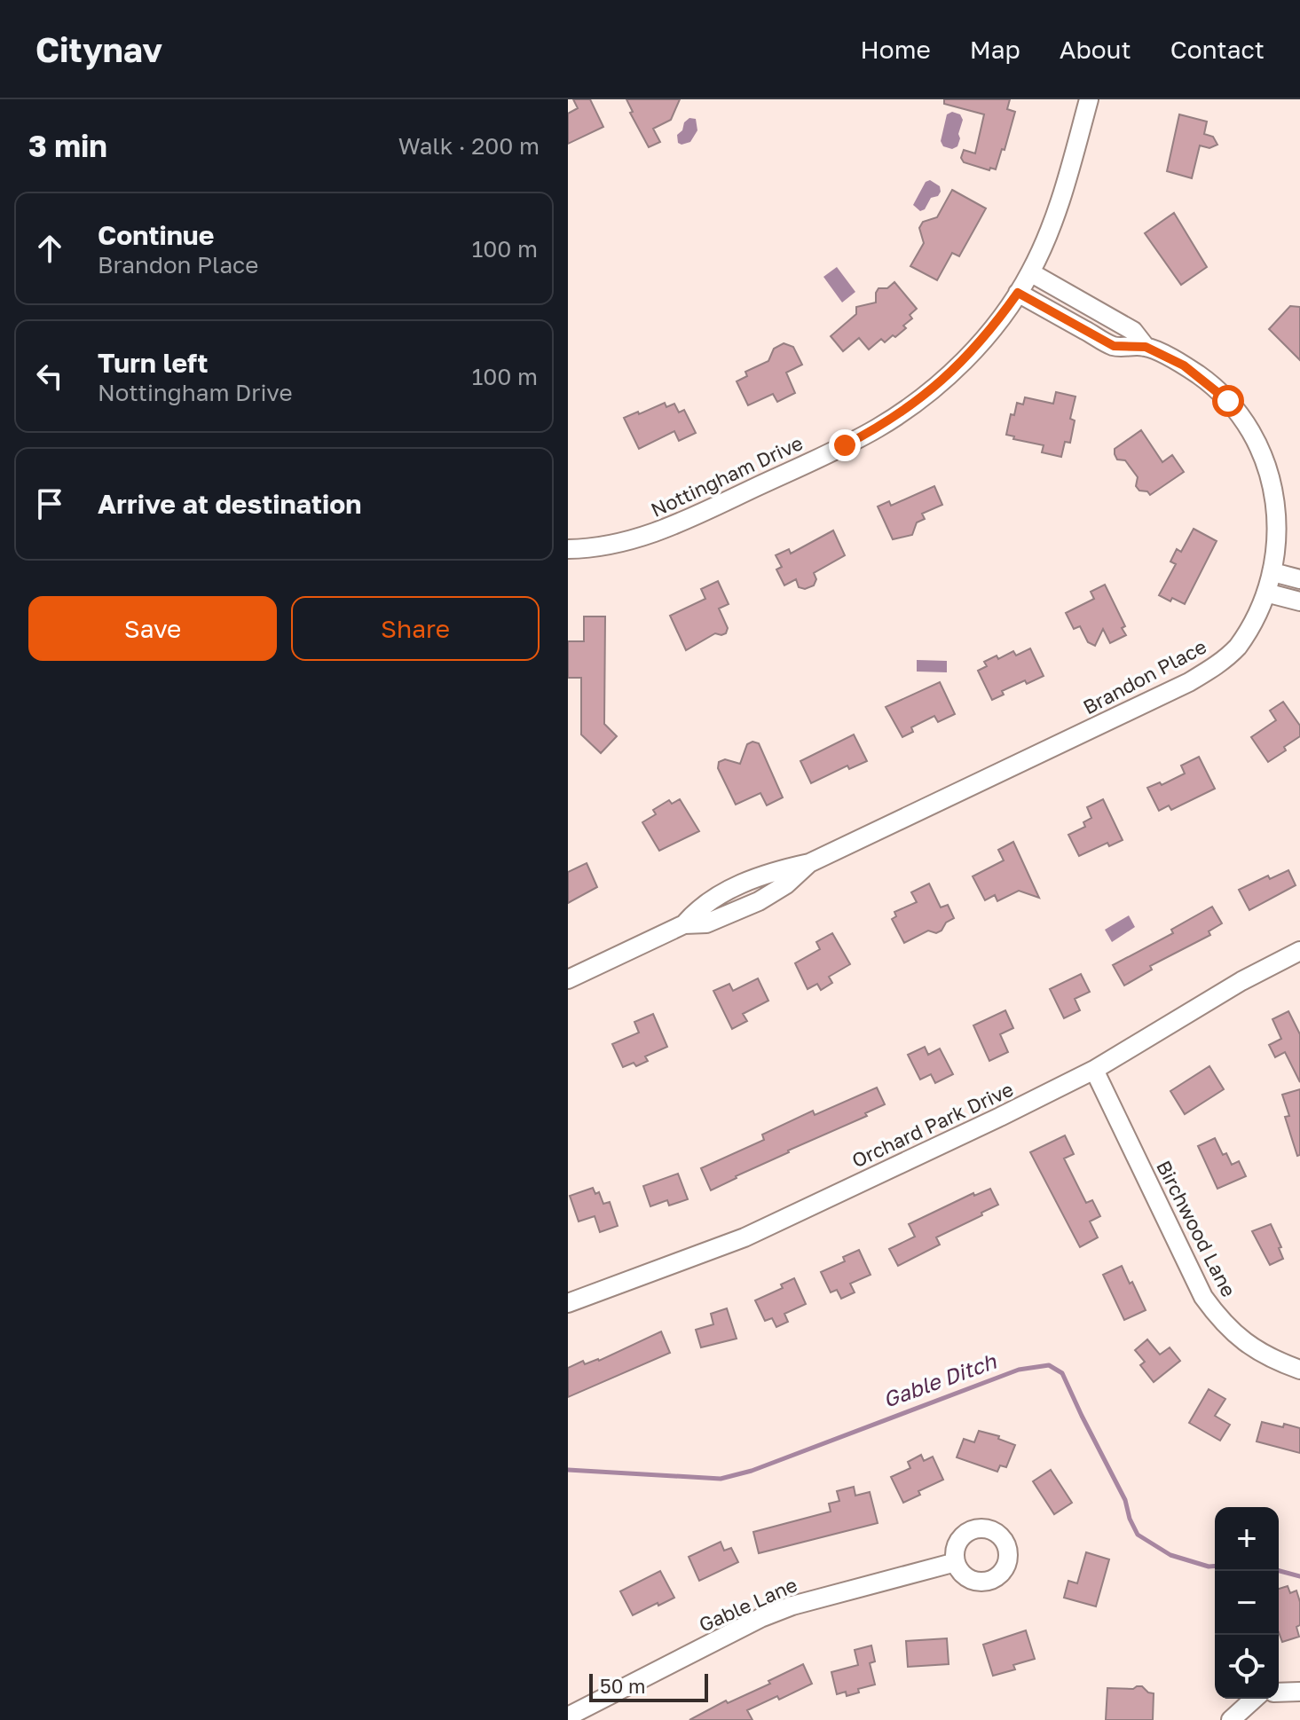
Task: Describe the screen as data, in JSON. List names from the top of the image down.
{
  "streets": {
    "street": [
      "Nottingham Drive",
      "Brandon Place",
      "Orchard Park Drive",
      "Birchwood Lane",
      "Gable Lane"
    ]
  },
  "crossings": [
    ["Nottingham Drive", "Brandon Place"],
    ["Orchard Park Drive", "Birchwood Lane"]
  ],
  "water": ["Gable Ditch"],
  "scale_bar": "50 m",
  "page": {
    "header": "Citynav",
    "nav": [
      "Home",
      "Map",
      "About",
      "Contact"
    ],
    "heading": ["3 min", "Walk · 200 m"],
    "list": [
      ["Continue", "Brandon Place", "100 m"],
      ["Turn left", "Nottingham Drive", "100 m"],
      "Arrive at destination"
    ],
    "buttons": ["Save", "Share"],
    "map_buttons": ["+", "−"],
    "scale": "50 m"
  }
}
